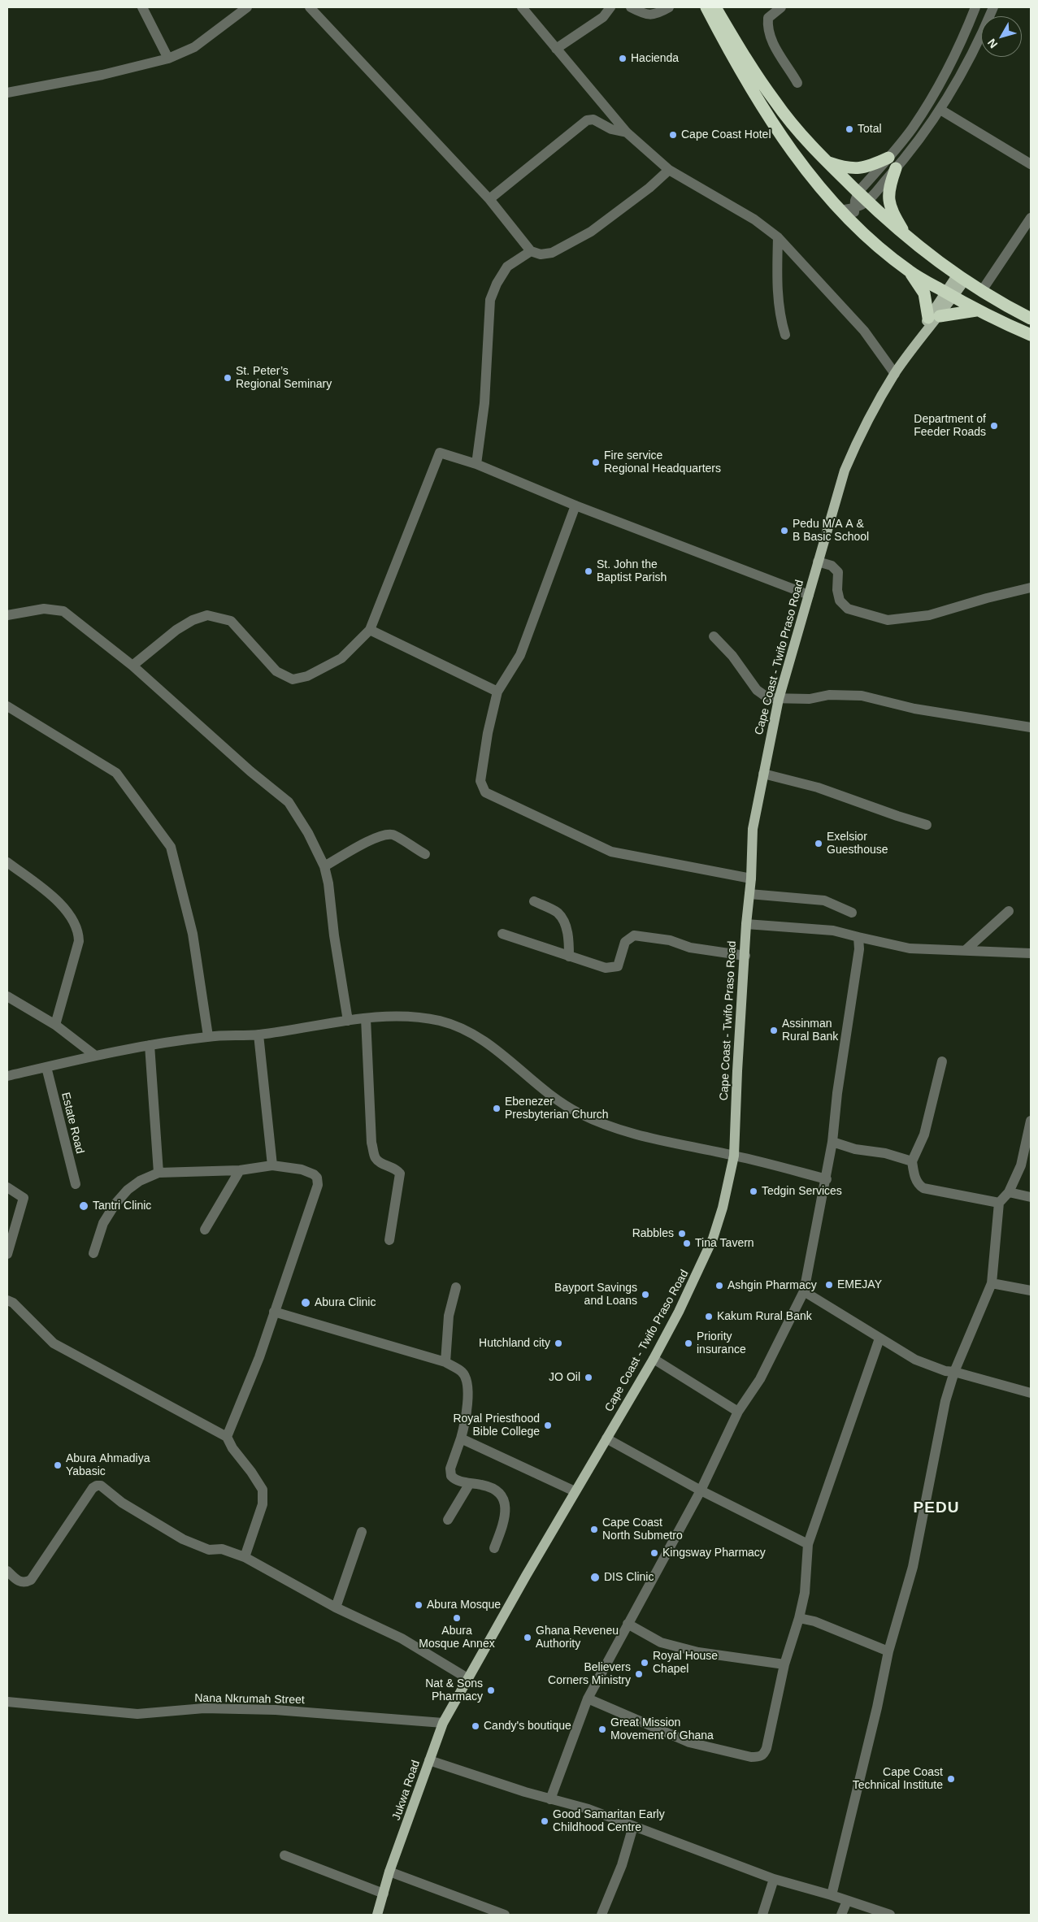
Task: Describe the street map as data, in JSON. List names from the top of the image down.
{
  "streets": {
    "main road": ["Cape Coast - Twifo Praso Road", "Jukwa Road"],
    "street": ["Estate Road", "Nana Nkrumah Street"]
  },
  "crossings": [
    ["Cape Coast - Twifo Praso Road", "Jukwa Road"],
    ["Nana Nkrumah Street", "Jukwa Road"]
  ],
  "districts": ["PEDU"],
  "places": [
    "Hacienda",
    "Total",
    "Cape Coast Hotel",
    "St. Peter’s Regional Seminary",
    "Department of Feeder Roads",
    "Fire service Regional Headquarters",
    "Pedu M/A A & B Basic School",
    "St. John the Baptist Parish",
    "Exelsior Guesthouse",
    "Assinman Rural Bank",
    "Ebenezer Presbyterian Church",
    "Tedgin Services",
    "Tantri Clinic",
    "Rabbles",
    "Tina Tavern",
    "EMEJAY",
    "Ashgin Pharmacy",
    "Bayport Savings and Loans",
    "Abura Clinic",
    "Kakum Rural Bank",
    "Hutchland city",
    "Priority insurance",
    "JO Oil",
    "Royal Priesthood Bible College",
    "Abura Ahmadiya Yabasic",
    "Cape Coast North Submetro",
    "Kingsway Pharmacy",
    "DIS Clinic",
    "Abura Mosque",
    "Abura Mosque Annex",
    "Ghana Reveneu Authority",
    "Royal House Chapel",
    "Believers Corners Ministry",
    "Nat & Sons Pharmacy",
    "Candy's boutique",
    "Great Mission Movement of Ghana",
    "Cape Coast Technical Institute",
    "Good Samaritan Early Childhood Centre"
  ],
  "north": "bottom left"
}
